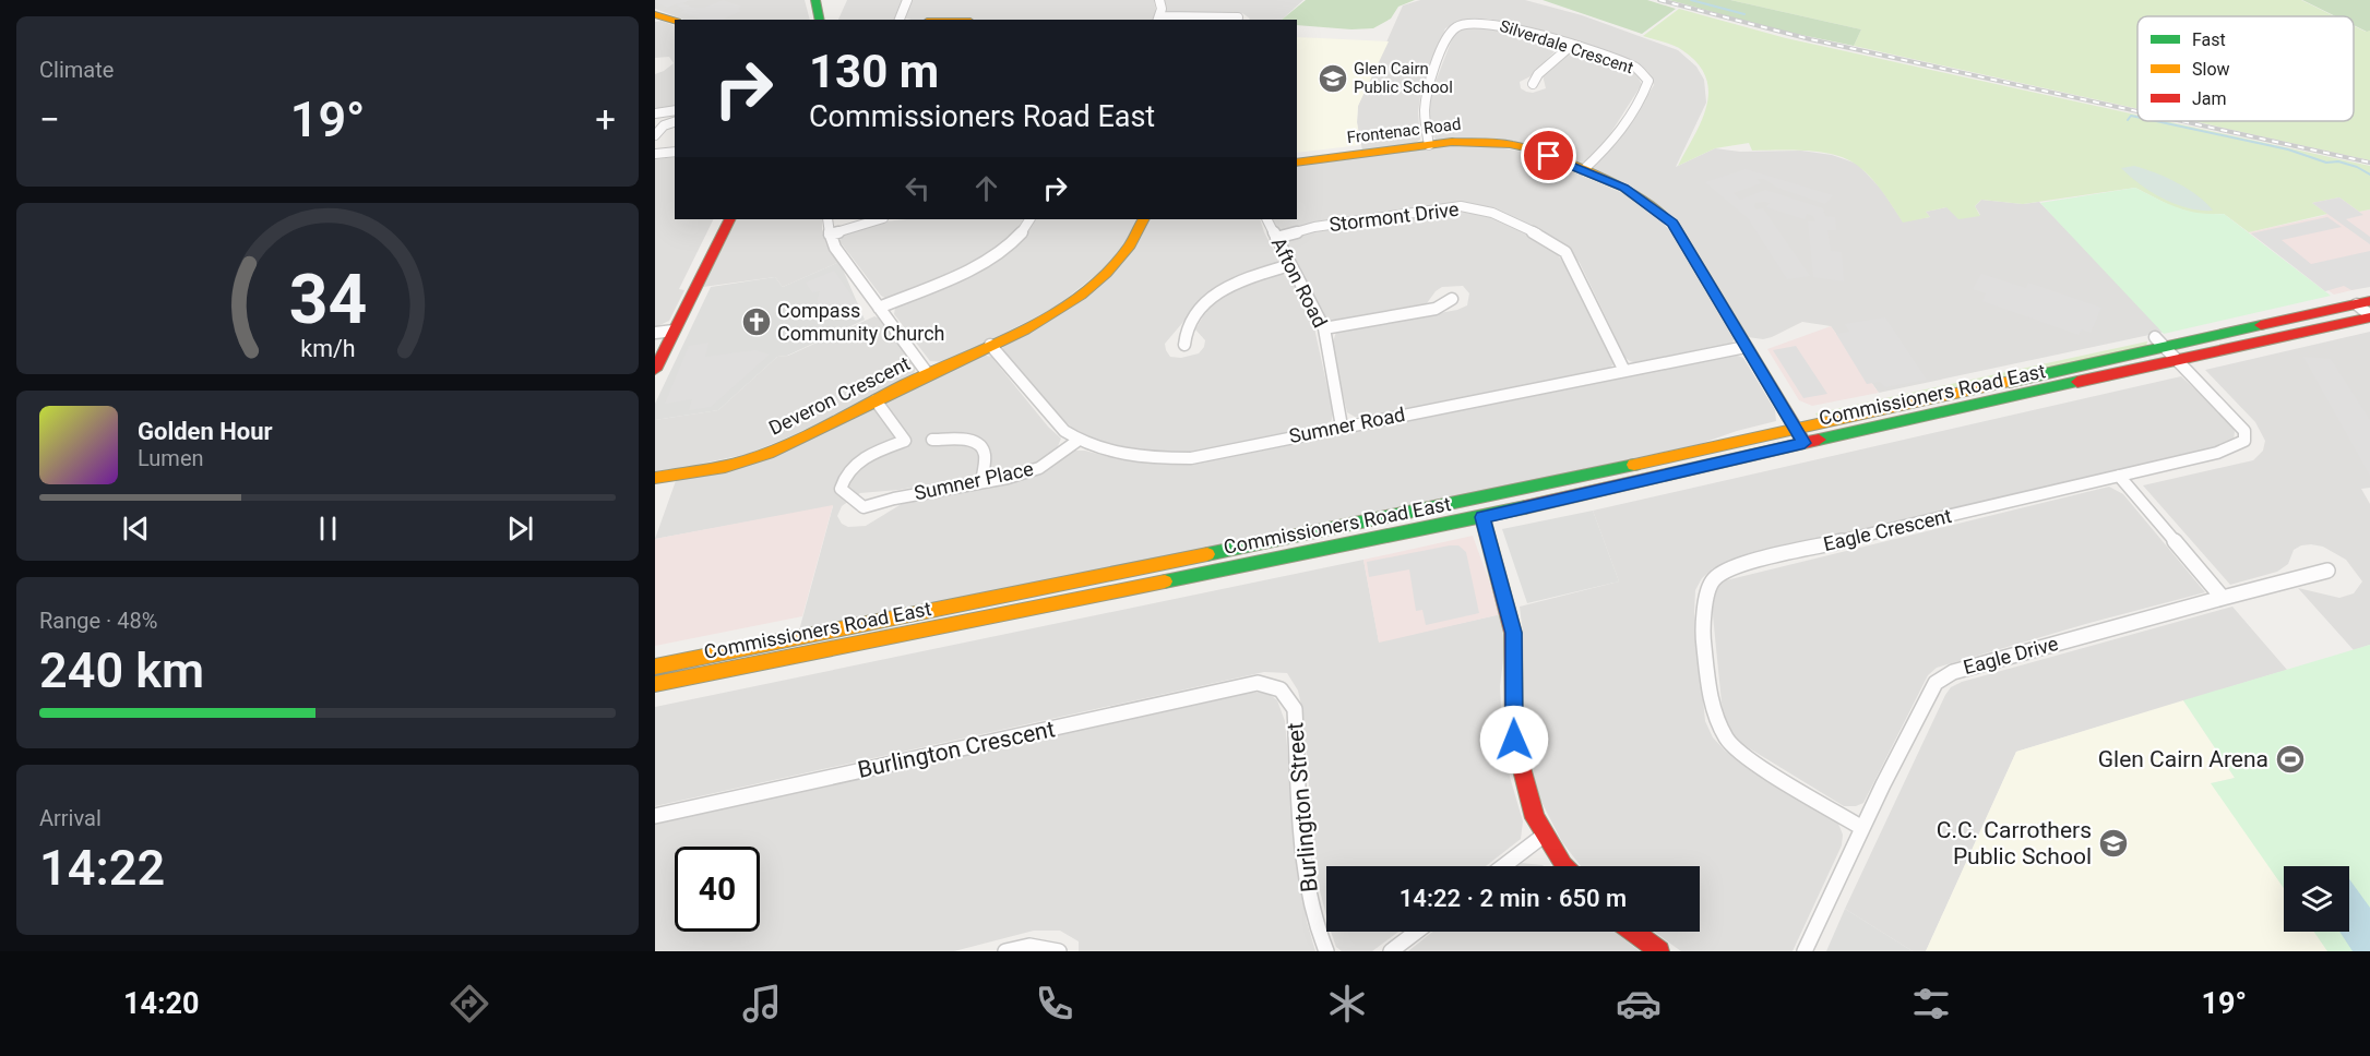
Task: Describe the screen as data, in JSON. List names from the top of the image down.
{
  "streets": {
    "main road": ["Frontenac Road", "Commissioners Road East", "Deveron Crescent"],
    "street": [
      "Silverdale Crescent",
      "Stormont Drive",
      "Afton Road",
      "Sumner Road",
      "Sumner Place",
      "Eagle Crescent",
      "Eagle Drive",
      "Burlington Crescent",
      "Burlington Street"
    ]
  },
  "crossings": [
    ["Silverdale Crescent", "Frontenac Road"],
    ["Frontenac Road", "Commissioners Road East"],
    ["Frontenac Road", "Sumner Road"],
    ["Stormont Drive", "Afton Road"],
    ["Stormont Drive", "Sumner Road"],
    ["Afton Road", "Sumner Road"],
    ["Commissioners Road East", "Eagle Crescent"],
    ["Deveron Crescent", "Sumner Road"],
    ["Deveron Crescent", "Sumner Place"],
    ["Sumner Road", "Sumner Place"],
    ["Eagle Crescent", "Eagle Drive"],
    ["Burlington Crescent", "Burlington Street"]
  ],
  "places": {
    "school or university": ["Glen Cairn Public School", "C.C. Carrothers Public School"],
    "church": ["Compass Community Church"],
    "sports": ["Glen Cairn Arena"]
  },
  "legend": ["Fast", "Slow", "Jam"],
  "page": {
    "tile": [
      "Climate",
      ["Range · 48%", "240 km"],
      ["Arrival", "14:22"]
    ],
    "turn": ["130 m", "Commissioners Road East"],
    "heat": ["−", "19°", "+"],
    "song": ["Golden Hour", "Lumen"],
    "limit": "40",
    "trip": "14:22 · 2 min · 650 m",
    "tabs": ["14:20", "19°"],
    "gauge": ["34", "km/h"]
  }
}
